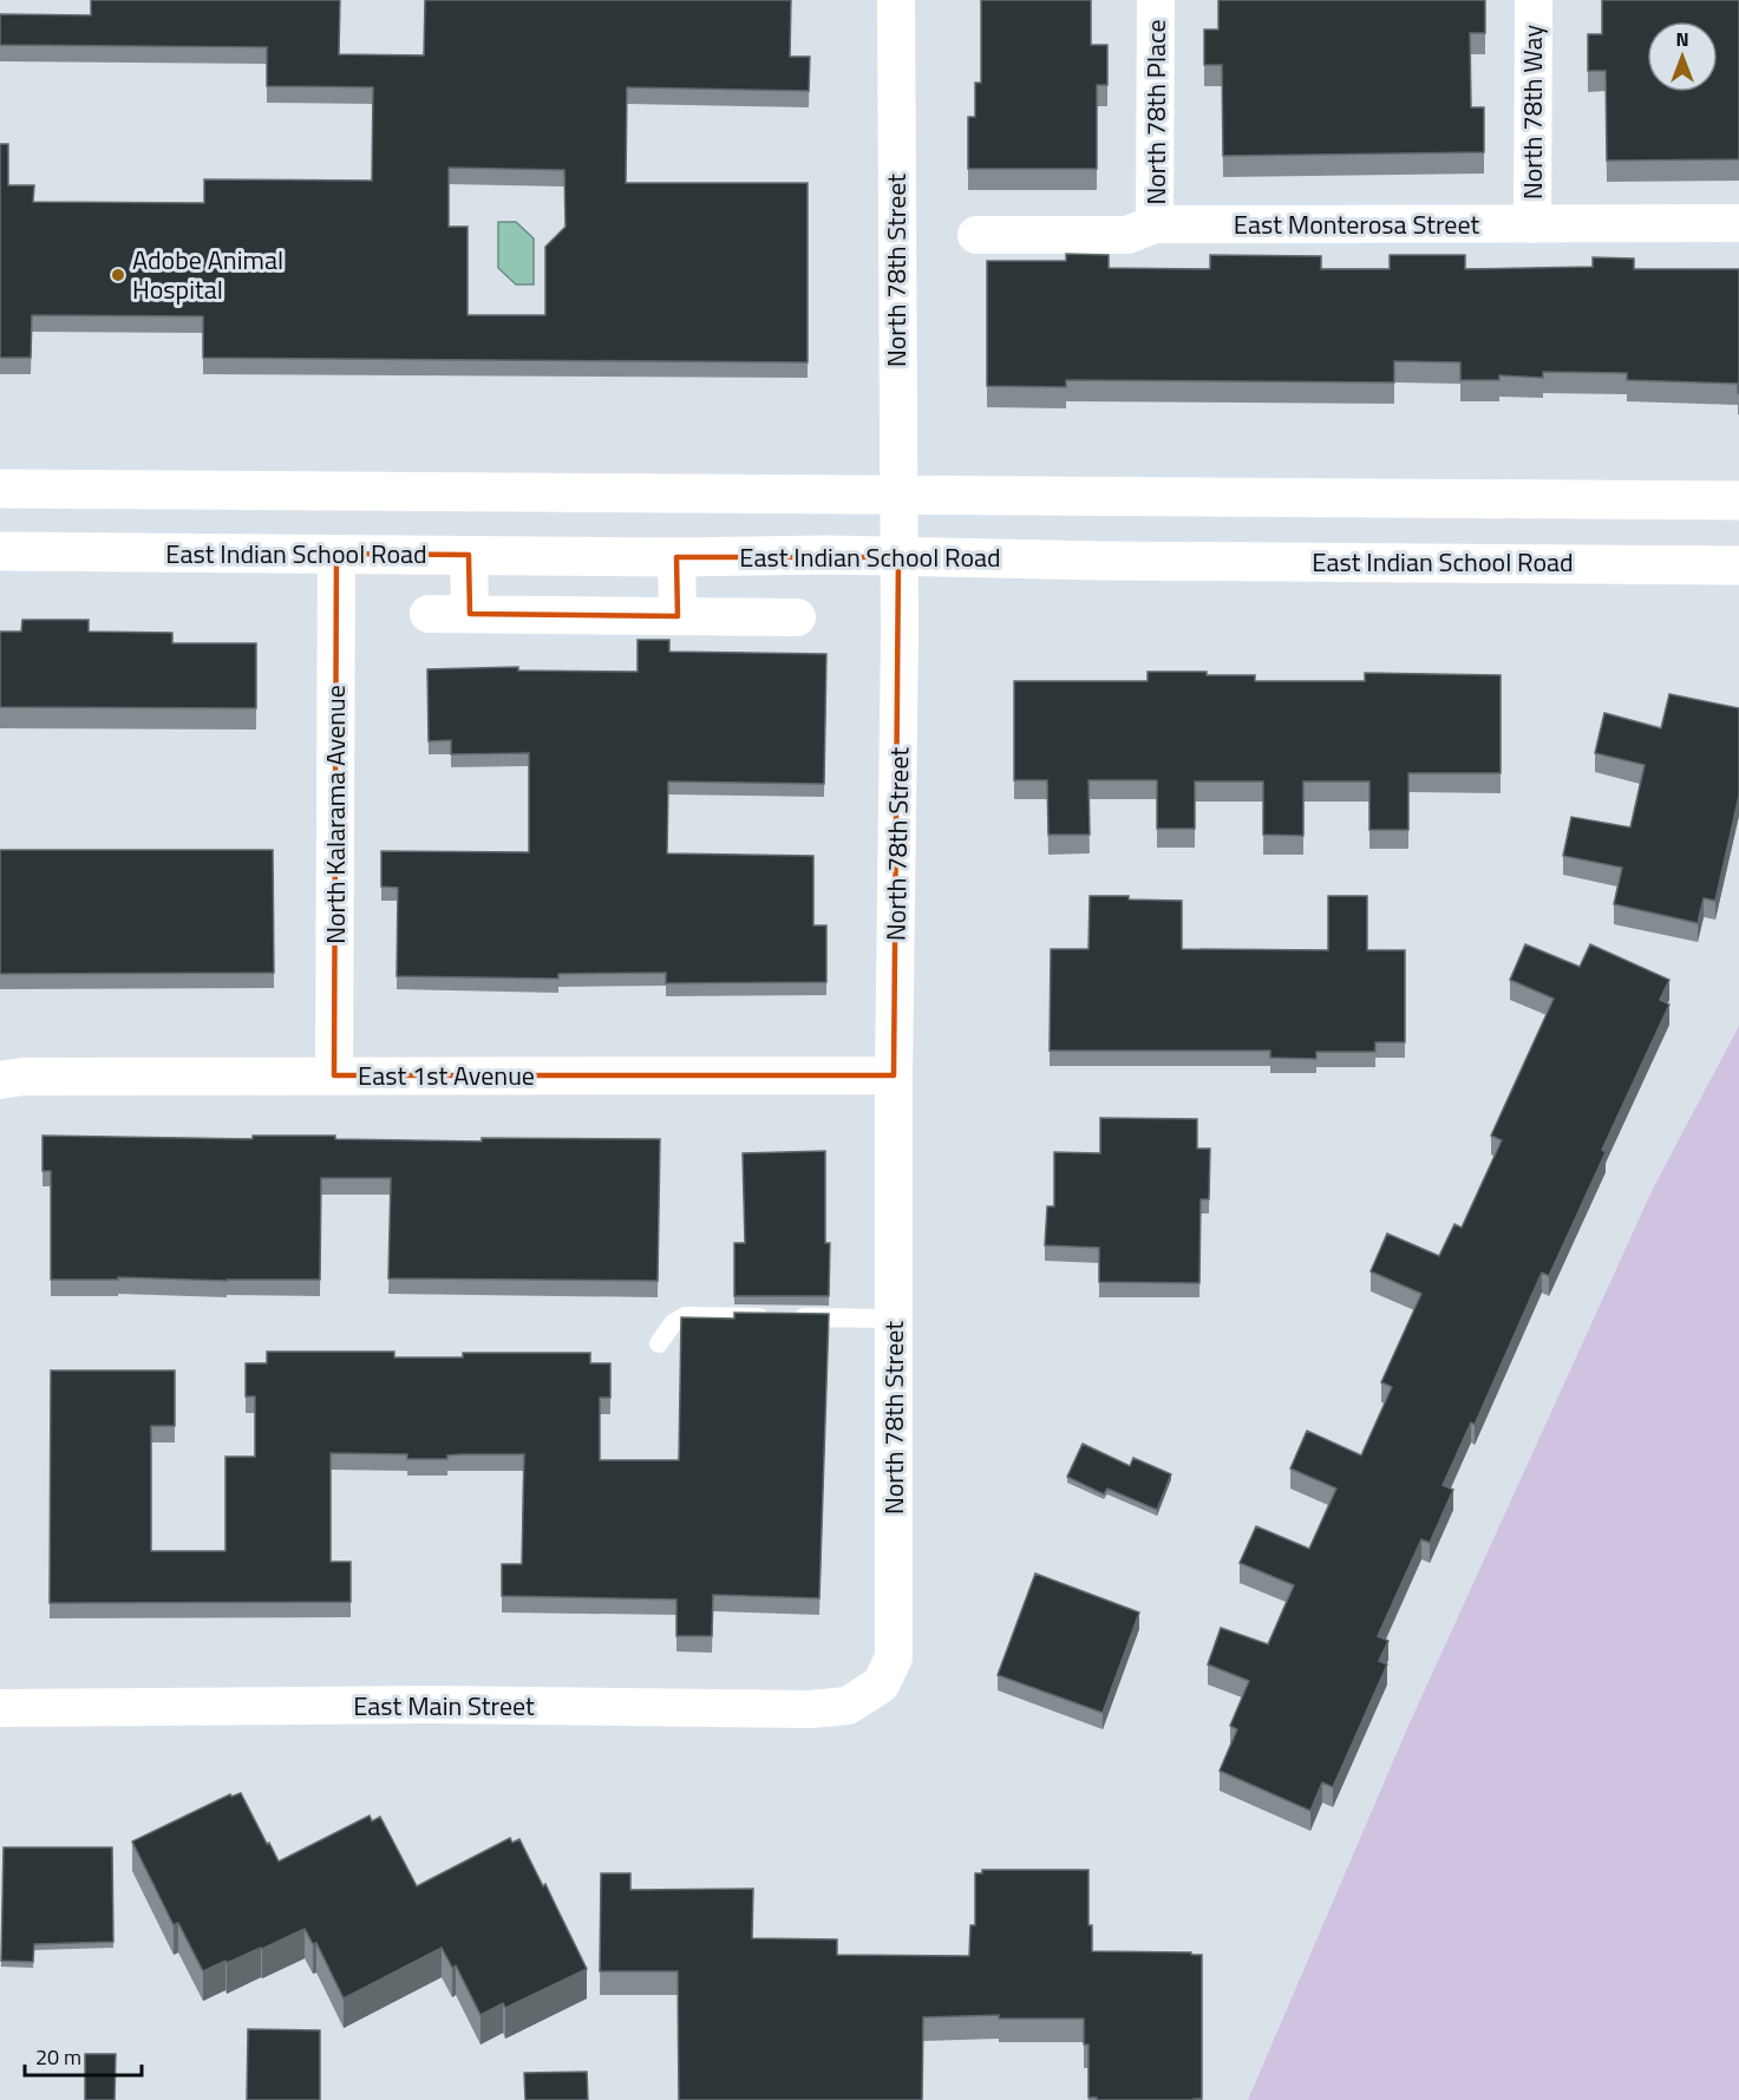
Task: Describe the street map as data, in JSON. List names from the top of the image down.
{
  "streets": {
    "main road": ["East Indian School Road"],
    "street": [
      "North 78th Place",
      "North 78th Way",
      "East Monterosa Street",
      "North 78th Street",
      "North Kalarama Avenue",
      "East 1st Avenue",
      "East Main Street"
    ]
  },
  "crossings": [
    ["North 78th Place", "East Monterosa Street"],
    ["North 78th Way", "East Monterosa Street"],
    ["North 78th Street", "East Indian School Road"],
    ["North 78th Street", "East 1st Avenue"],
    ["North 78th Street", "East Main Street"],
    ["East Indian School Road", "North Kalarama Avenue"],
    ["North Kalarama Avenue", "East 1st Avenue"]
  ],
  "places": ["Adobe Animal Hospital"],
  "scale_bar": "20 m",
  "north": "top"
}
